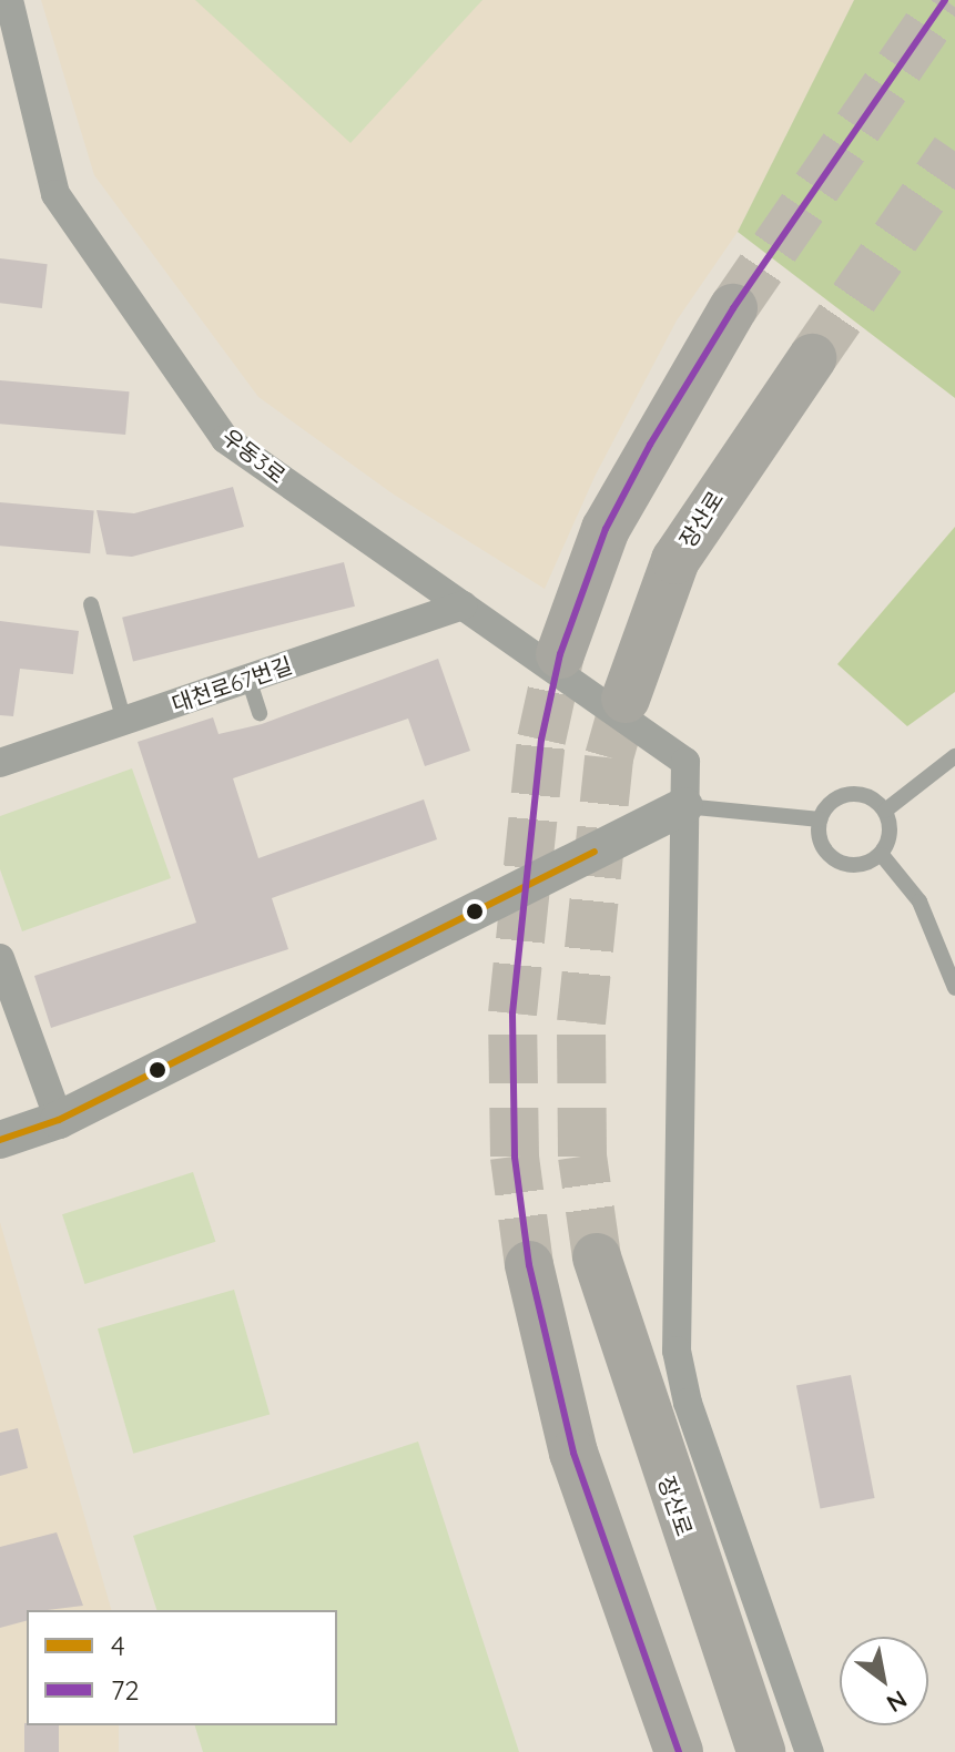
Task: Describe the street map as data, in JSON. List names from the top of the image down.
{
  "streets": {
    "highway": ["장산로"],
    "street": ["우동3로", "대천로67번길"]
  },
  "crossings": [
    ["우동3로", "대천로67번길"]
  ],
  "lines": ["transit line 72", "transit line 4"],
  "legend": ["4", "72"],
  "north": "bottom right"
}
